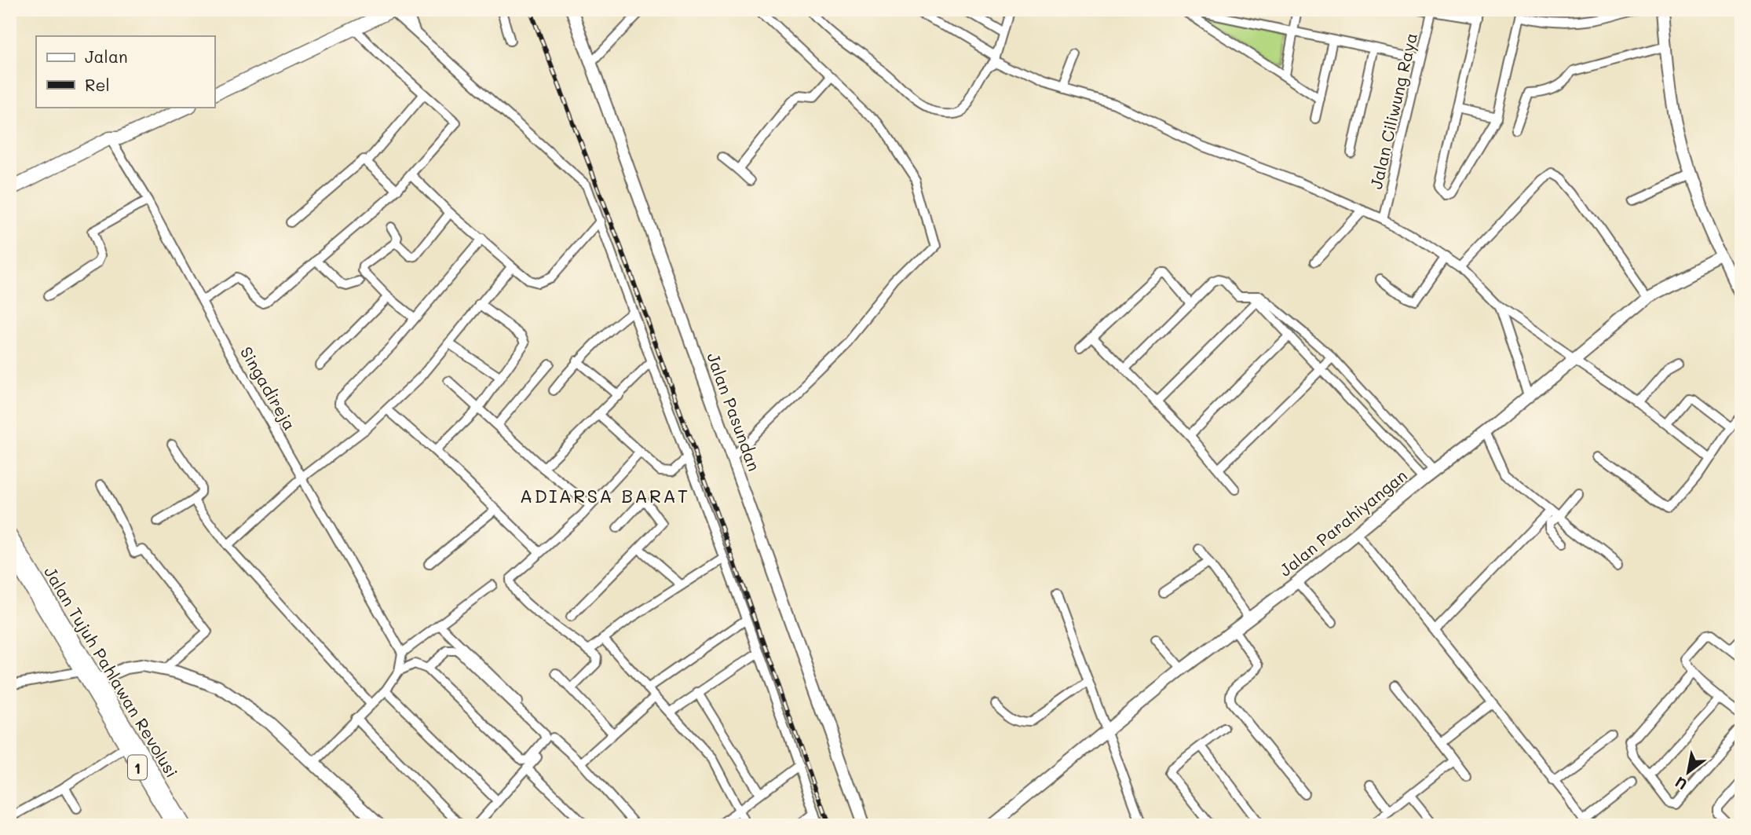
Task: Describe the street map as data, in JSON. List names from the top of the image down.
{
  "streets": {
    "main road": ["Jalan Tujuh Pahlawan Revolusi", "1"],
    "street": [
      "Jalan Ciliwung Raya",
      "Singadireja",
      "Jalan Pasundan",
      "Jalan Parahiyangan"
    ]
  },
  "districts": ["ADIARSA BARAT"],
  "legend": ["Jalan", "Rel"],
  "north": "bottom left"
}
